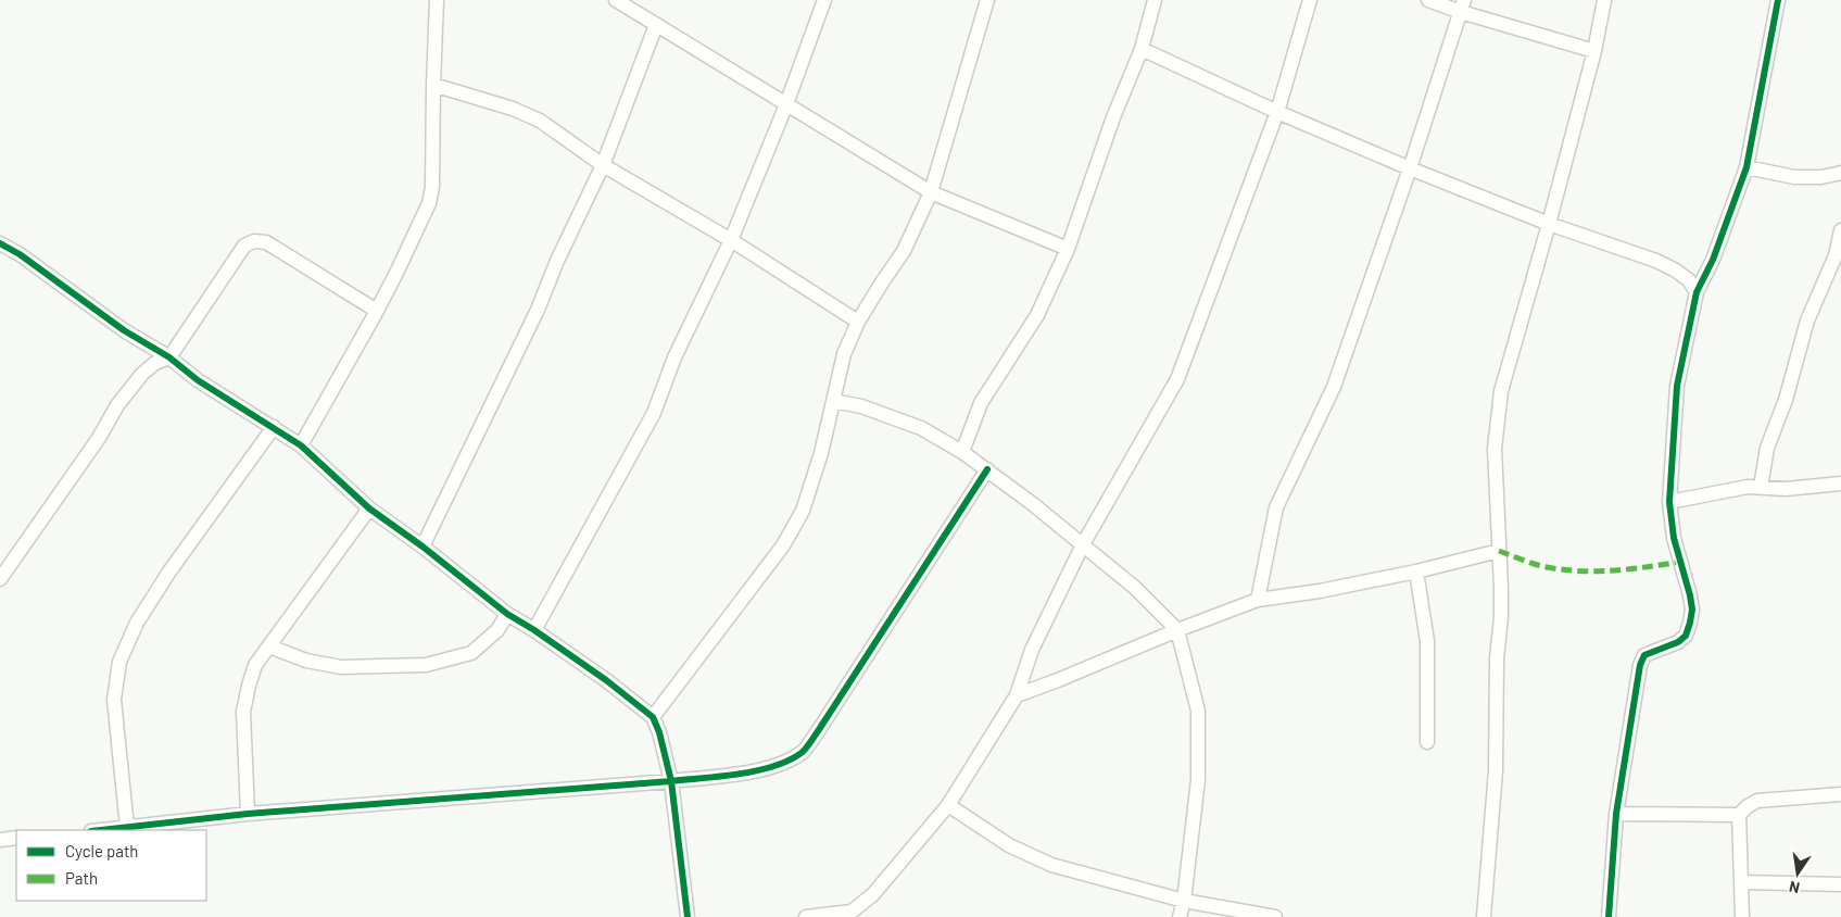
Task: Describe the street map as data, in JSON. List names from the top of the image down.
{
  "legend": ["Cycle path", "Path"],
  "north": "bottom"
}
